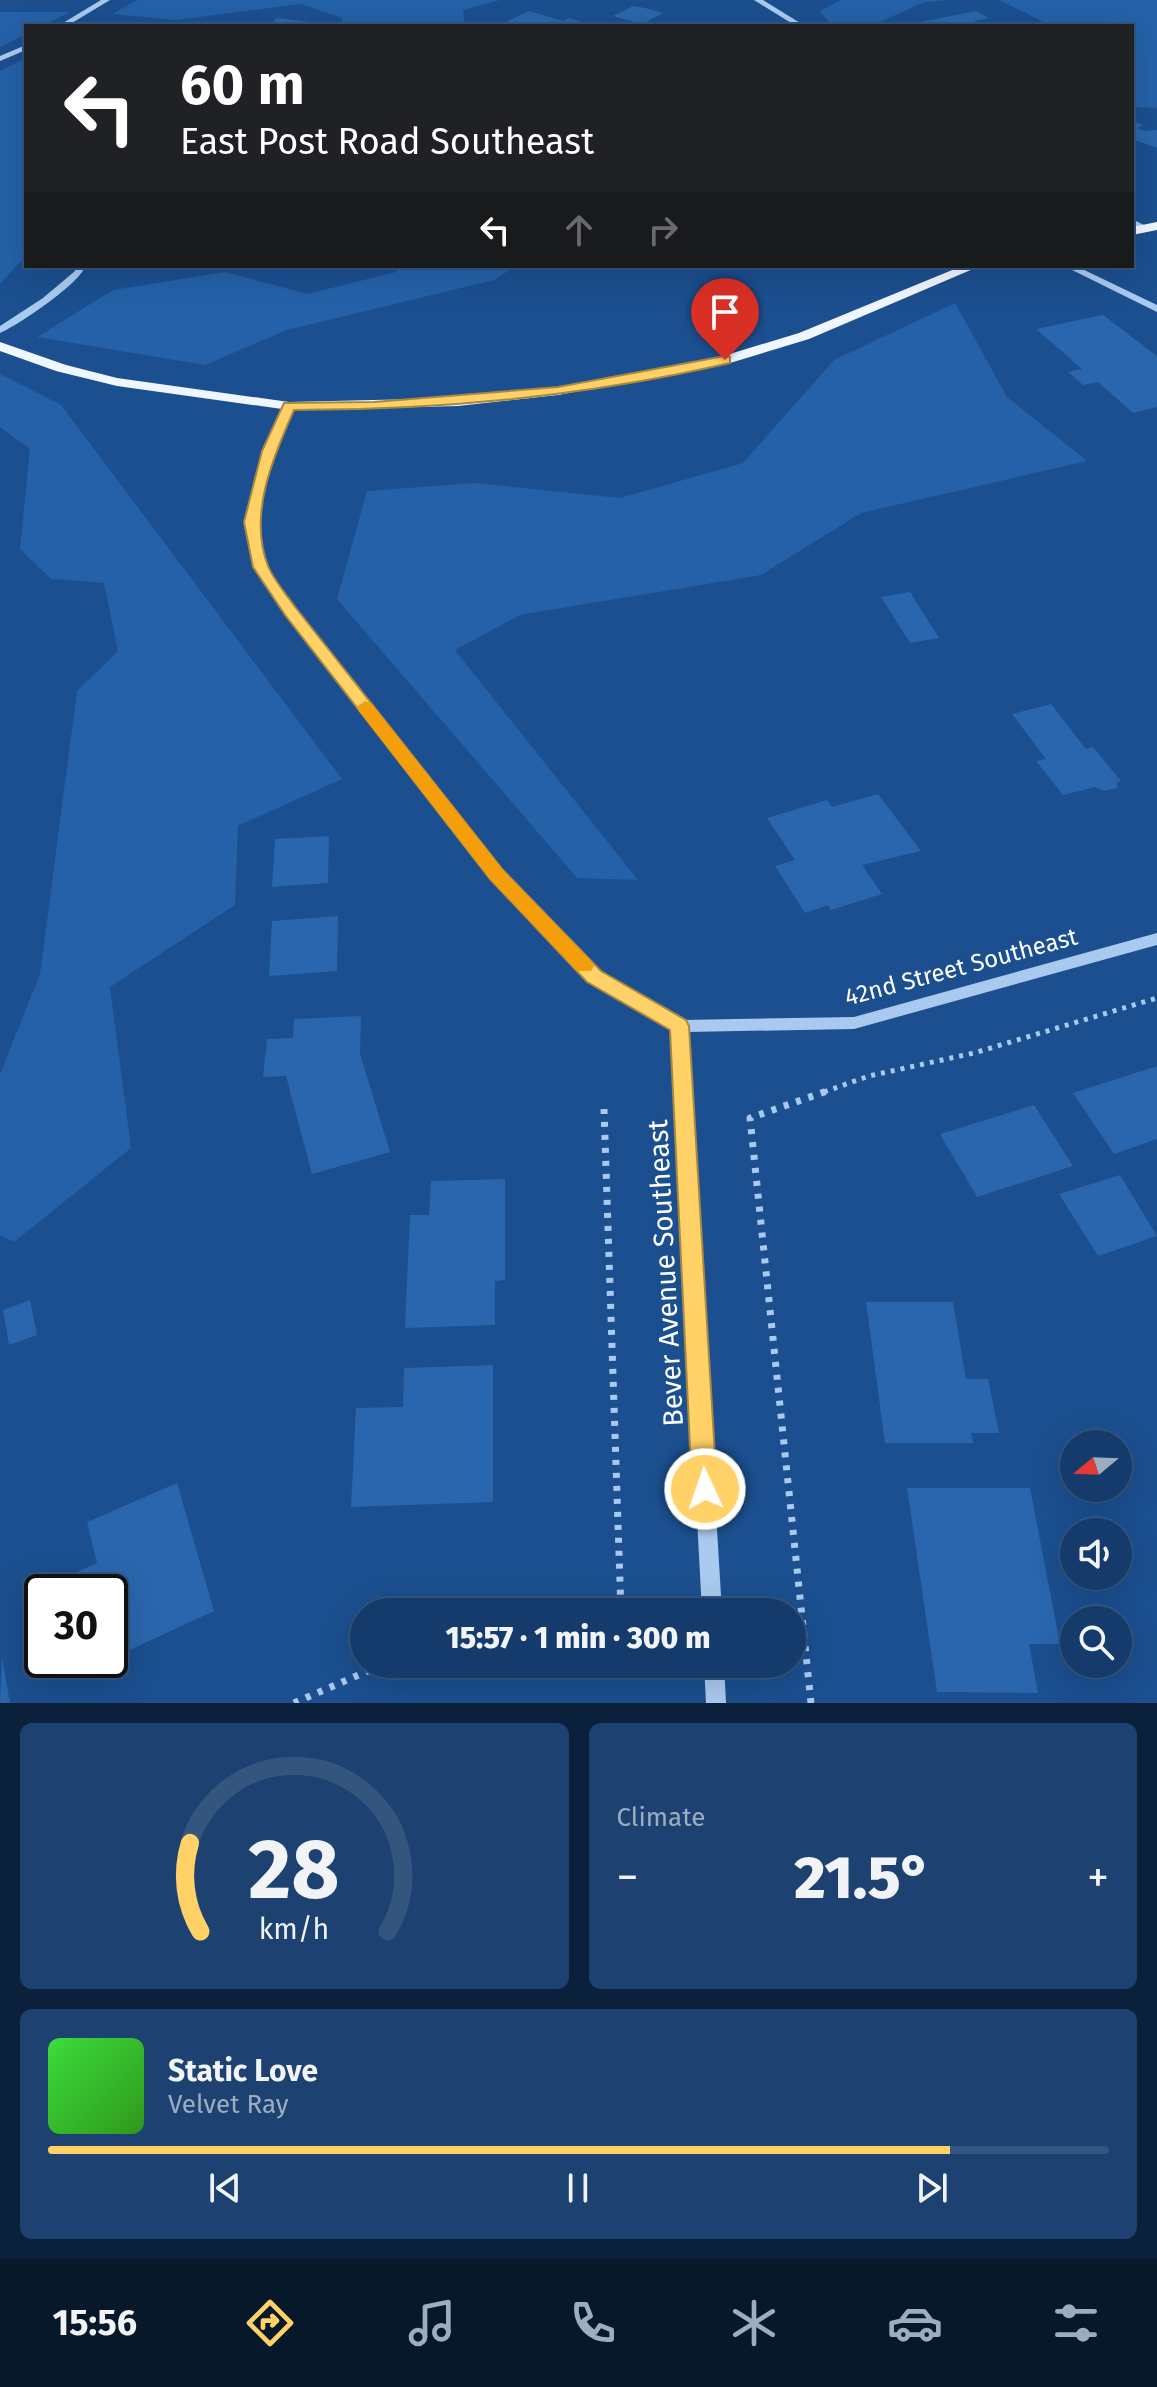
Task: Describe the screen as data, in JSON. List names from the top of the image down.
{
  "streets": {
    "street": ["42nd Street Southeast", "Bever Avenue Southeast"]
  },
  "crossings": [
    ["42nd Street Southeast", "Bever Avenue Southeast"]
  ],
  "north": "left",
  "page": {
    "turn": ["60 m", "East Post Road Southeast"],
    "limit": "30",
    "trip": "15:57 · 1 min · 300 m",
    "tile": "Climate",
    "heat": ["−", "21.5°", "+"],
    "song": ["Static Love", "Velvet Ray"],
    "tabs": "15:56",
    "gauge": ["28", "km/h"]
  }
}
